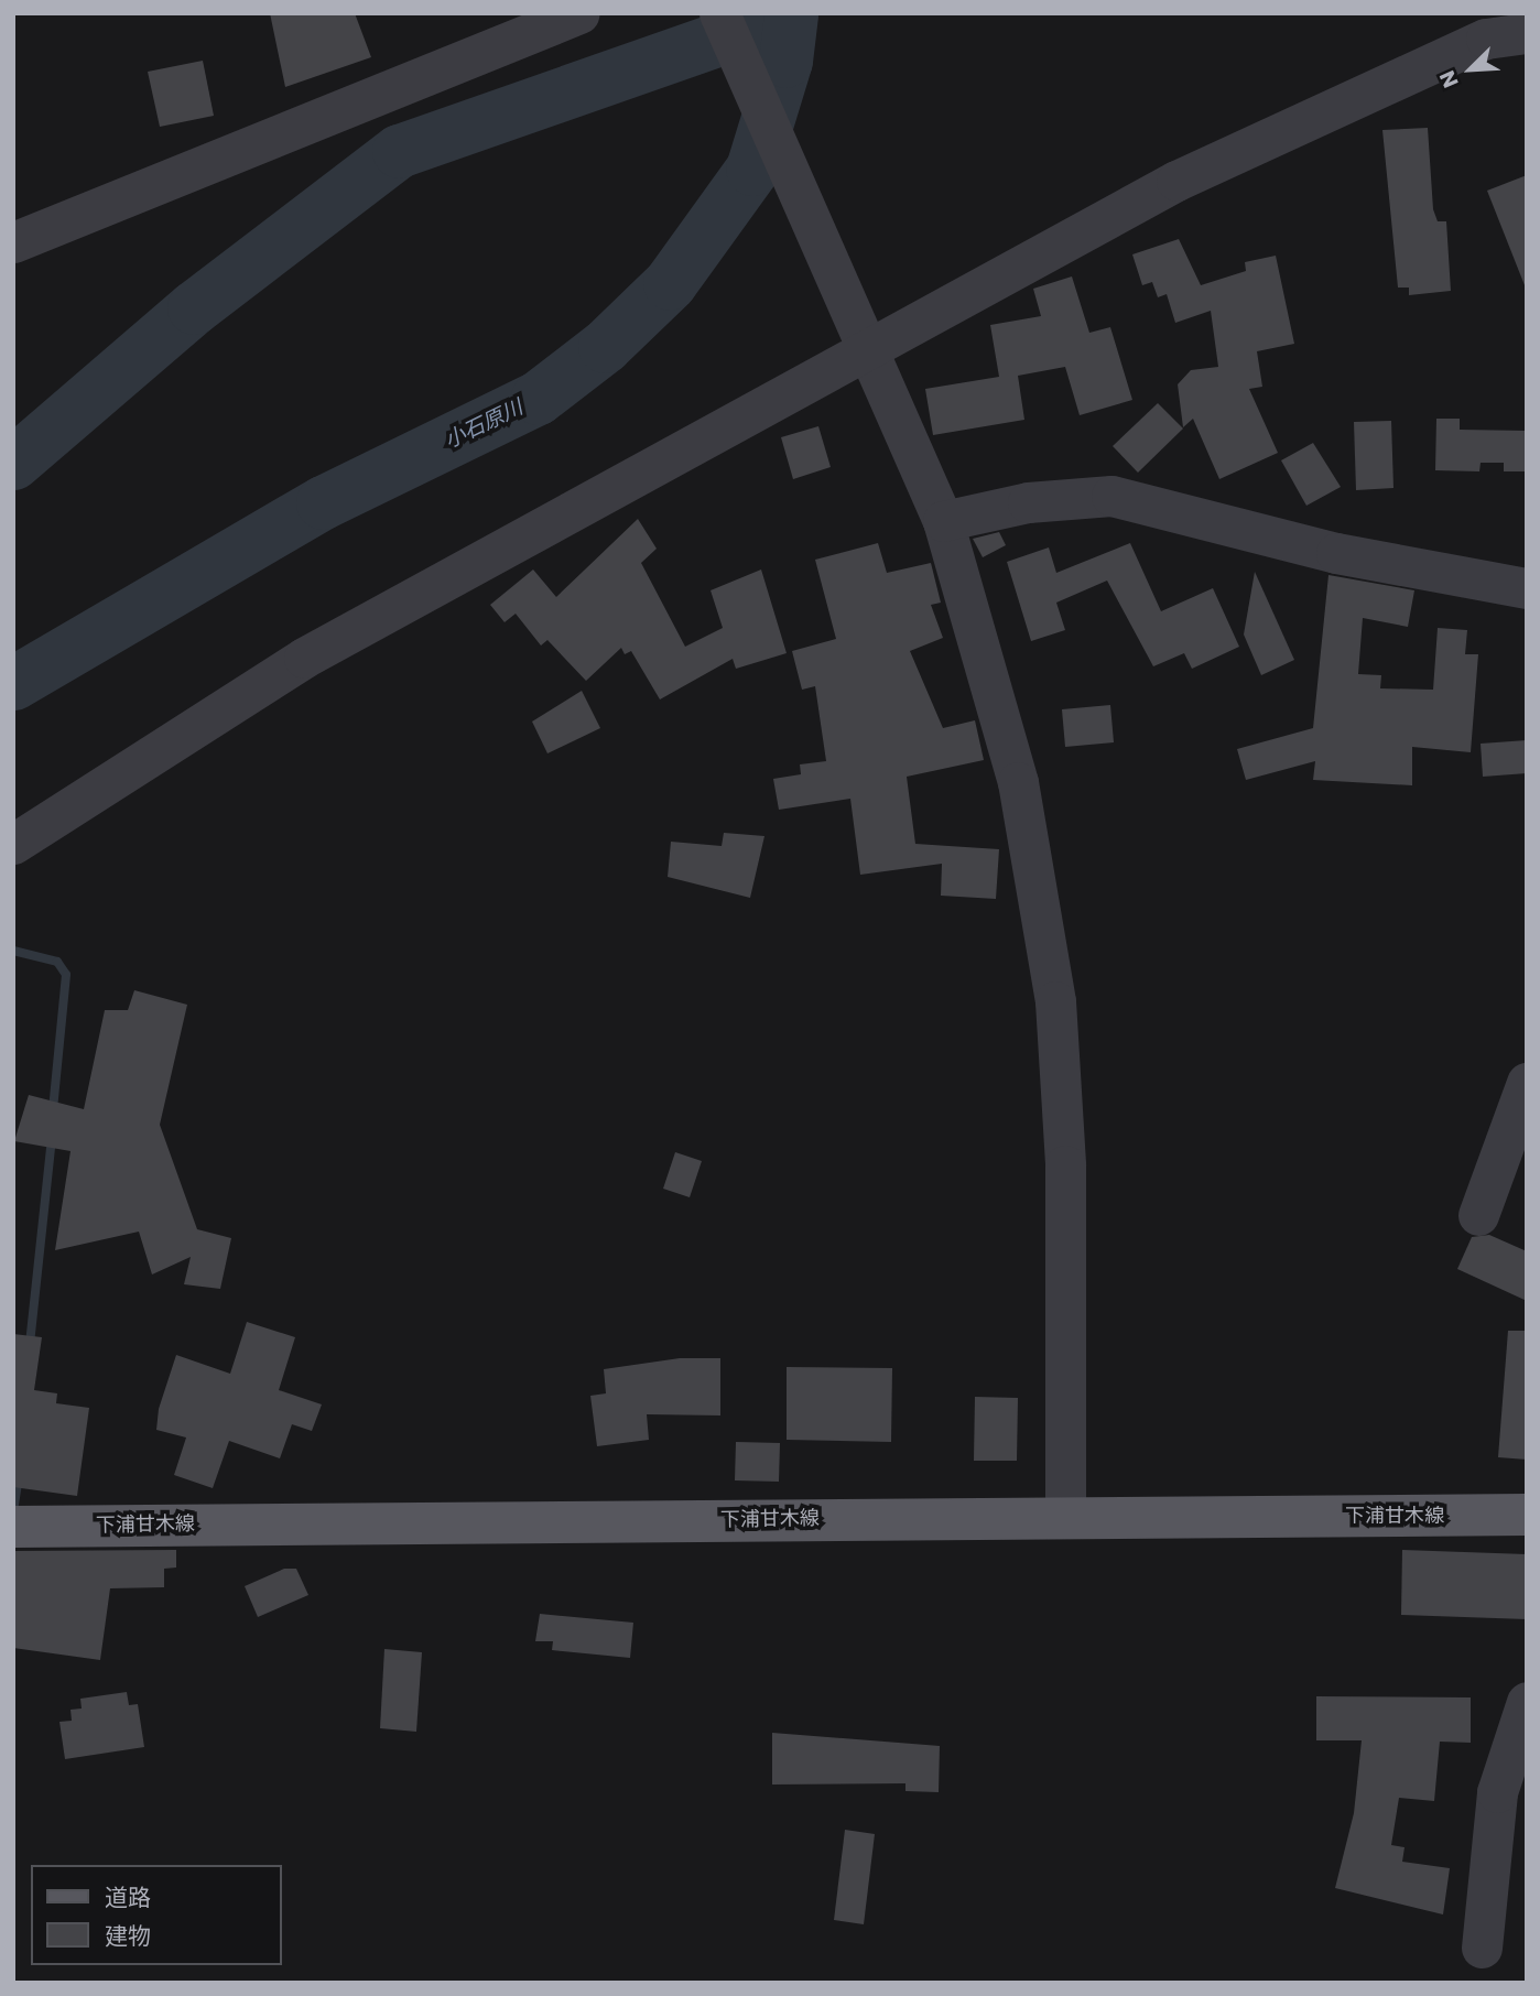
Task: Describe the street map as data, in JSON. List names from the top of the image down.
{
  "streets": {
    "main road": ["下浦甘木線"]
  },
  "water": ["小石原川"],
  "legend": ["道路", "建物"],
  "north": "bottom left"
}
